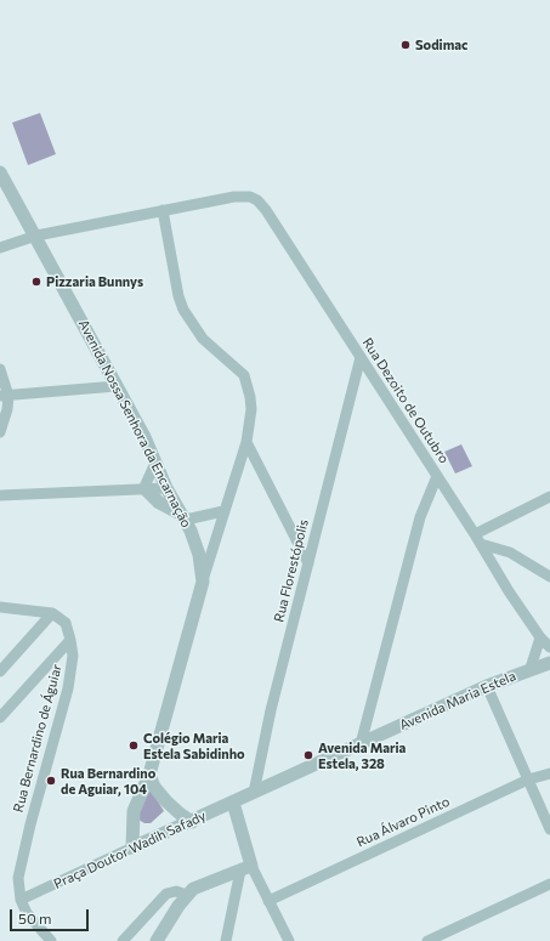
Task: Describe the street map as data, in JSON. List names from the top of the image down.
{
  "streets": {
    "street": [
      "Rua Dezoito de Outubro",
      "Avenida Nossa Senhora da Encarnação",
      "Rua Florestópolis",
      "Avenida Maria Estela",
      "Rua Bernardino de Águiar",
      "Rua Álvaro Pinto",
      "Praça Doutor Wadih Safady"
    ]
  },
  "crossings": [
    ["Rua Dezoito de Outubro", "Rua Florestópolis"],
    ["Avenida Nossa Senhora da Encarnação", "Praça Doutor Wadih Safady"],
    ["Rua Florestópolis", "Avenida Maria Estela"],
    ["Avenida Maria Estela", "Praça Doutor Wadih Safady"],
    ["Rua Bernardino de Águiar", "Praça Doutor Wadih Safady"]
  ],
  "places": [
    "Sodimac",
    "Pizzaria Bunnys",
    "Colégio Maria Estela Sabidinho",
    "Avenida Maria Estela, 328",
    "Rua Bernardino de Aguiar, 104"
  ],
  "scale_bar": "50 m"
}
